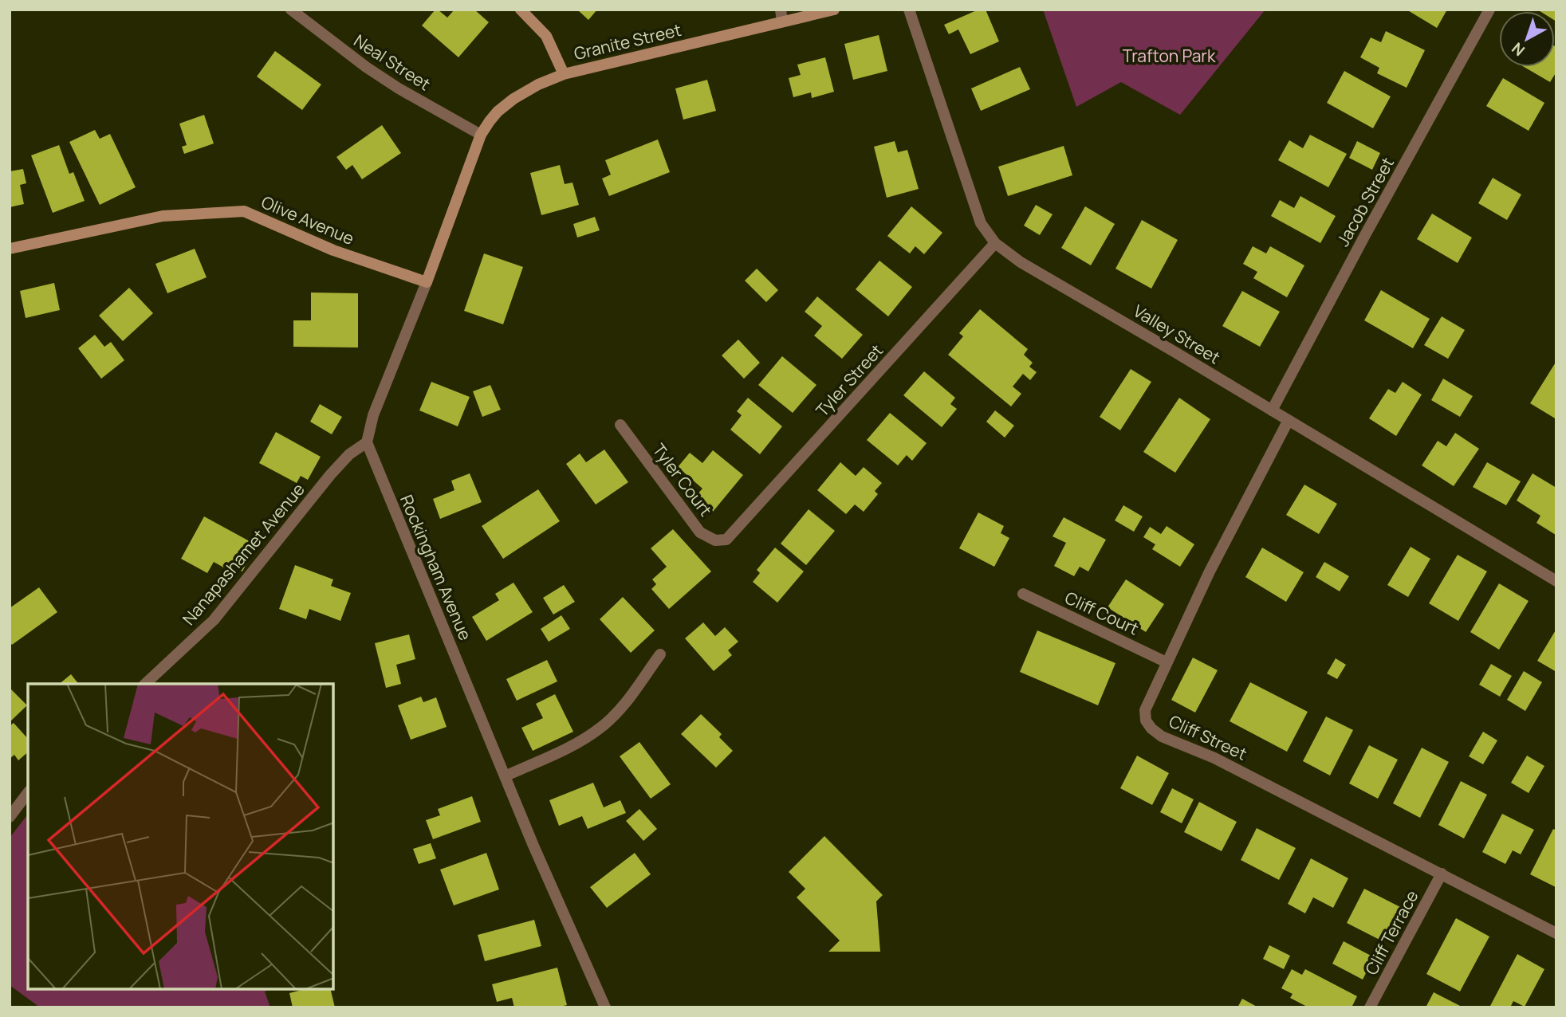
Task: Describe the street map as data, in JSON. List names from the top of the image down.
{
  "streets": {
    "street": [
      "Granite Street",
      "Neal Street",
      "Jacob Street",
      "Olive Avenue",
      "Valley Street",
      "Tyler Street",
      "Tyler Court",
      "Nanapashamet Avenue",
      "Rockingham Avenue",
      "Cliff Court",
      "Cliff Street",
      "Cliff Terrace"
    ]
  },
  "crossings": [
    ["Granite Street", "Neal Street"],
    ["Jacob Street", "Valley Street"],
    ["Valley Street", "Tyler Street"],
    ["Valley Street", "Cliff Street"],
    ["Tyler Street", "Tyler Court"],
    ["Nanapashamet Avenue", "Rockingham Avenue"],
    ["Cliff Court", "Cliff Street"],
    ["Cliff Street", "Cliff Terrace"]
  ],
  "parks": ["Trafton Park"],
  "north": "bottom left"
}
